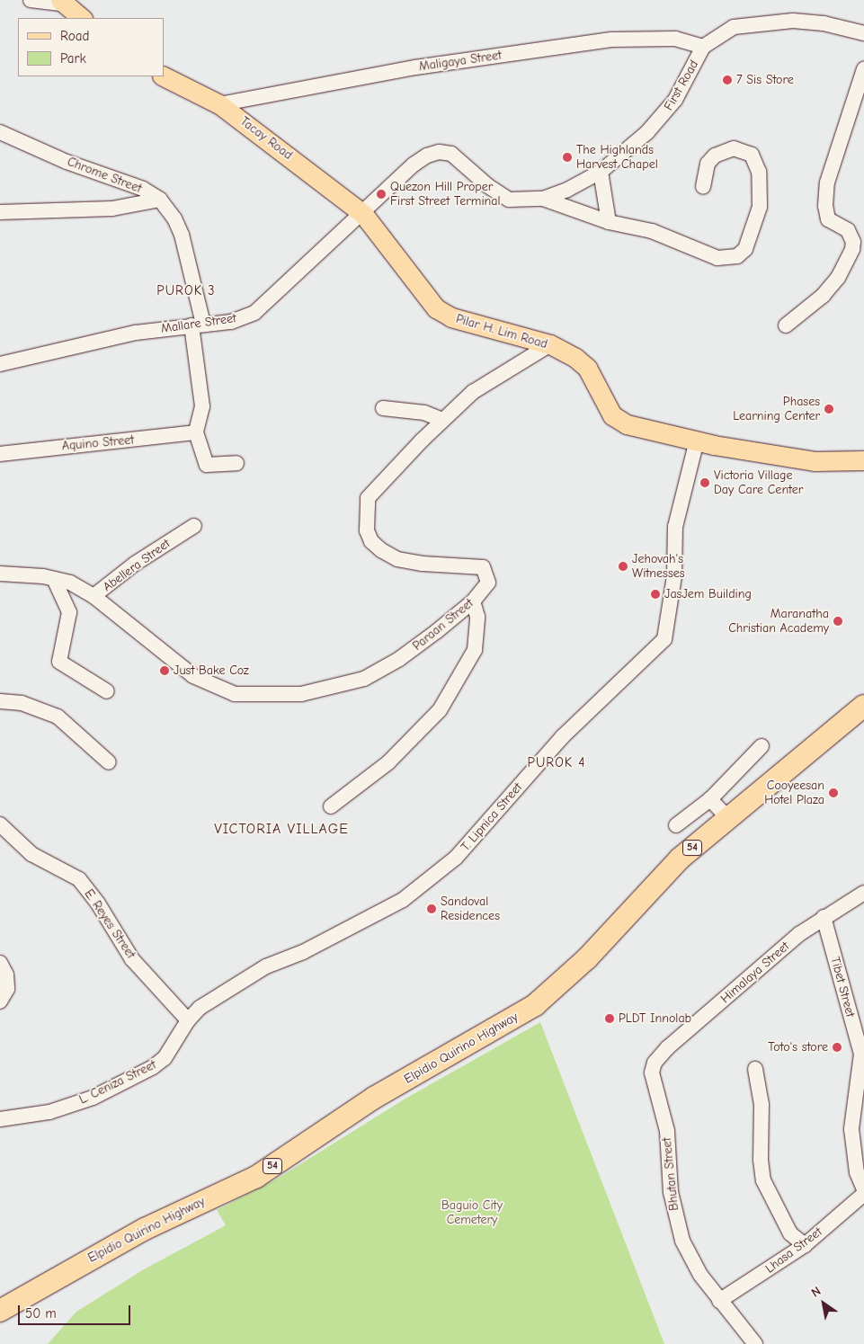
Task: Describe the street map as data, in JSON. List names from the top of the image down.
{
  "streets": {
    "highway": ["54", "Elpidio Quirino Highway"],
    "main road": ["Tacay Road", "Pilar H. Lim Road"],
    "street": [
      "Maligaya Street",
      "First Road",
      "Chrome Street",
      "Mallare Street",
      "Aquino Street",
      "Abellera Street",
      "Paraan Street",
      "T. Lipnica Street",
      "E. Reyes Street",
      "Himalaya Street",
      "Tibet Street",
      "L. Ceniza Street",
      "Bhutan Street",
      "Lhasa Street"
    ]
  },
  "crossings": [
    ["Maligaya Street", "First Road"],
    ["Maligaya Street", "Tacay Road"],
    ["First Road", "Tacay Road"],
    ["First Road", "Mallare Street"],
    ["First Road", "Pilar H. Lim Road"],
    ["Tacay Road", "Mallare Street"],
    ["Tacay Road", "Pilar H. Lim Road"],
    ["Chrome Street", "Mallare Street"],
    ["Mallare Street", "Pilar H. Lim Road"],
    ["Pilar H. Lim Road", "Paraan Street"],
    ["Pilar H. Lim Road", "T. Lipnica Street"],
    ["Abellera Street", "Paraan Street"],
    ["T. Lipnica Street", "E. Reyes Street"],
    ["T. Lipnica Street", "L. Ceniza Street"],
    ["E. Reyes Street", "L. Ceniza Street"],
    ["Himalaya Street", "Tibet Street"],
    ["Himalaya Street", "Bhutan Street"],
    ["Bhutan Street", "Lhasa Street"]
  ],
  "districts": ["PUROK 3", "PUROK 4", "VICTORIA VILLAGE"],
  "parks": ["Baguio City Cemetery"],
  "places": [
    "7 Sis Store",
    "The Highlands Harvest Chapel",
    "Quezon Hill Proper First Street Terminal",
    "Phases Learning Center",
    "Victoria Village Day Care Center",
    "Jehovah's Witnesses",
    "JasJem Building",
    "Maranatha Christian Academy",
    "Just Bake Coz",
    "Cooyeesan Hotel Plaza",
    "Sandoval Residences",
    "PLDT Innolab",
    "Toto's store"
  ],
  "legend": ["Road", "Park"],
  "scale_bar": "50 m",
  "north": "top left"
}
